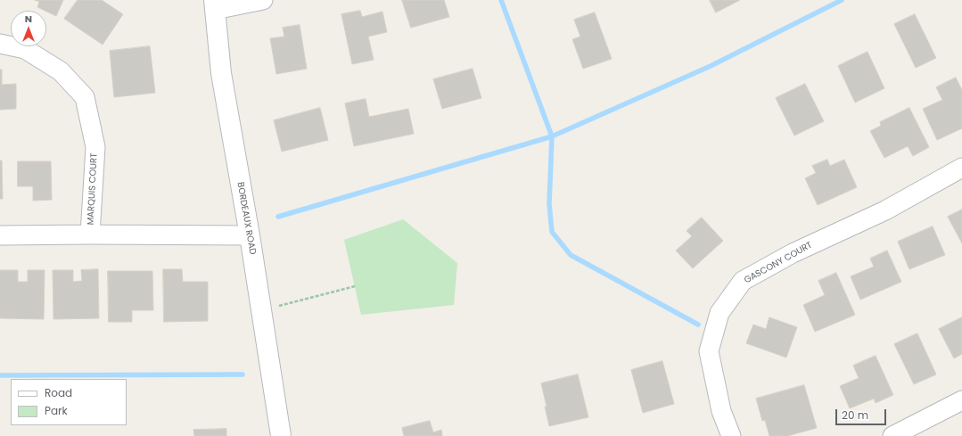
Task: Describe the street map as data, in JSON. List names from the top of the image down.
{
  "streets": {
    "street": ["MARQUIS COURT", "BORDEAUX ROAD", "GASCONY COURT"]
  },
  "crossings": [
    ["MARQUIS COURT", "BORDEAUX ROAD"]
  ],
  "legend": ["Road", "Park"],
  "scale_bar": "20 m",
  "north": "top"
}
